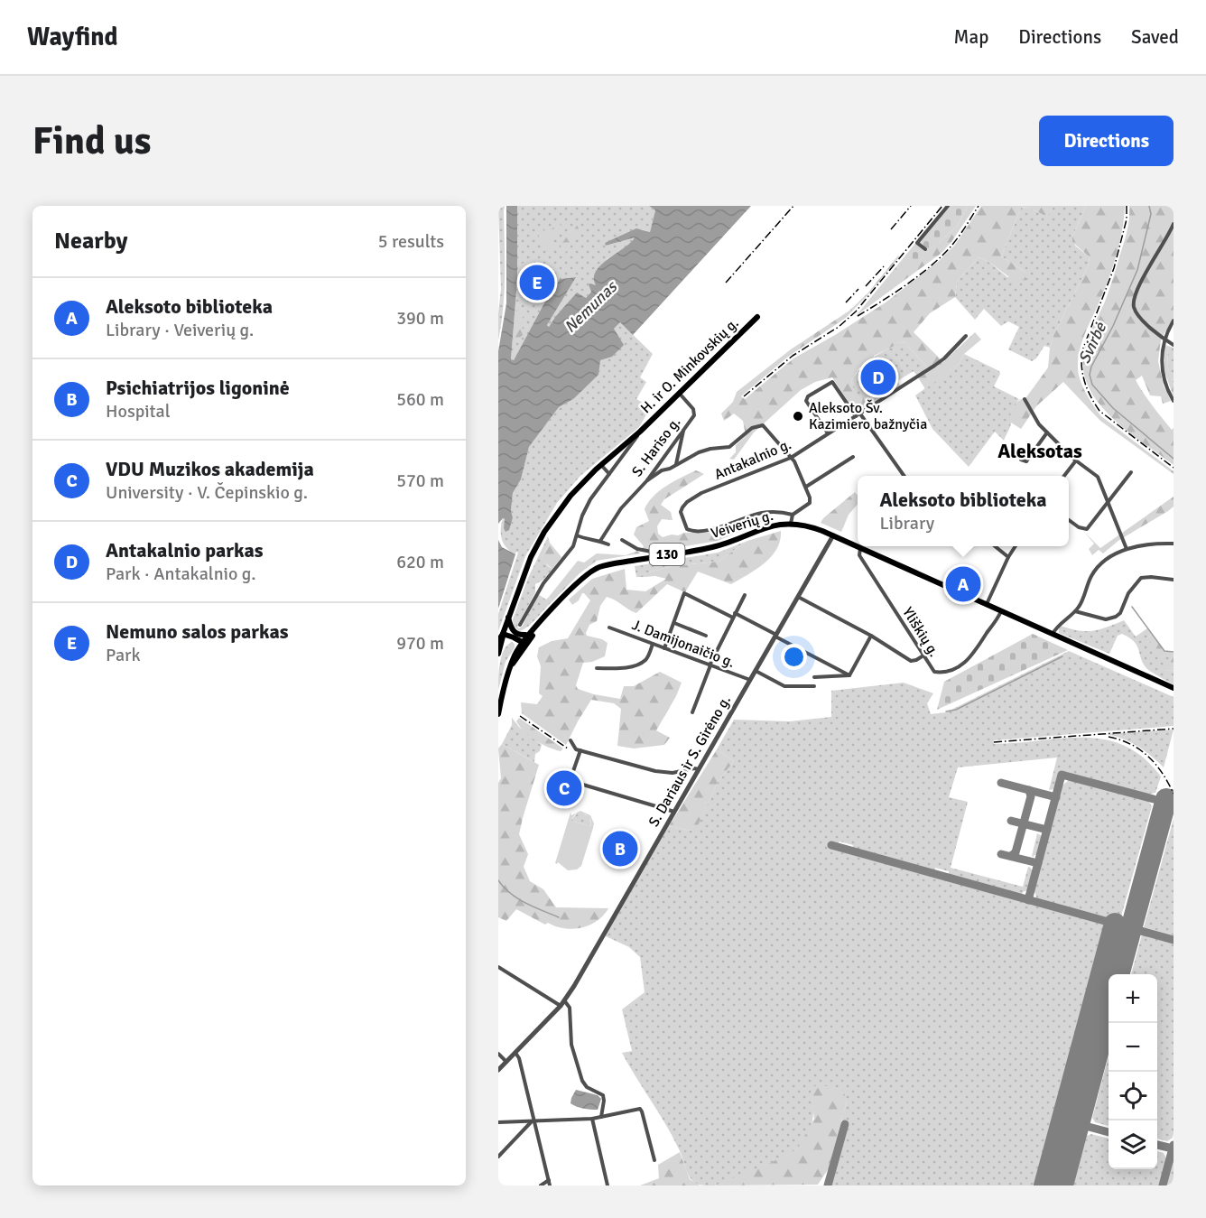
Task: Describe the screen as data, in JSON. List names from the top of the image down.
{
  "streets": {
    "main road": ["H. ir O. Minkovskių g.", "Veiverių g.", "130"],
    "street": [
      "S. Hariso g.",
      "Antakalnio g.",
      "Yliškių g.",
      "J. Damijonaičio g.",
      "S. Dariaus ir S. Girėno g."
    ]
  },
  "crossings": [
    ["H. ir O. Minkovskių g.", "S. Hariso g."],
    ["Veiverių g.", "Yliškių g."],
    ["Veiverių g.", "S. Dariaus ir S. Girėno g."],
    ["J. Damijonaičio g.", "S. Dariaus ir S. Girėno g."]
  ],
  "districts": ["Aleksotas"],
  "water": ["Nemunas", "Svirbė"],
  "places": ["Aleksoto Šv. Kazimiero bažnyčia"],
  "page": {
    "header": "Wayfind",
    "nav": ["Map", "Directions", "Saved"],
    "buttons": "Directions",
    "title": "Find us",
    "heading": ["Nearby", "5 results"],
    "pins": [
      "E",
      "D",
      "A",
      "C",
      "B"
    ],
    "list": [
      {
        "mark": "A",
        "name": "Aleksoto biblioteka",
        "note": "Library · Veiverių g.",
        "value": "390 m"
      },
      {
        "mark": "B",
        "name": "Psichiatrijos ligoninė",
        "note": "Hospital",
        "value": "560 m"
      },
      {
        "mark": "C",
        "name": "VDU Muzikos akademija",
        "note": "University · V. Čepinskio g.",
        "value": "570 m"
      },
      {
        "mark": "D",
        "name": "Antakalnio parkas",
        "note": "Park · Antakalnio g.",
        "value": "620 m"
      },
      {
        "mark": "E",
        "name": "Nemuno salos parkas",
        "note": "Park",
        "value": "970 m"
      }
    ],
    "popup": ["Aleksoto biblioteka", "Library"],
    "map_buttons": ["+", "−"]
  }
}
